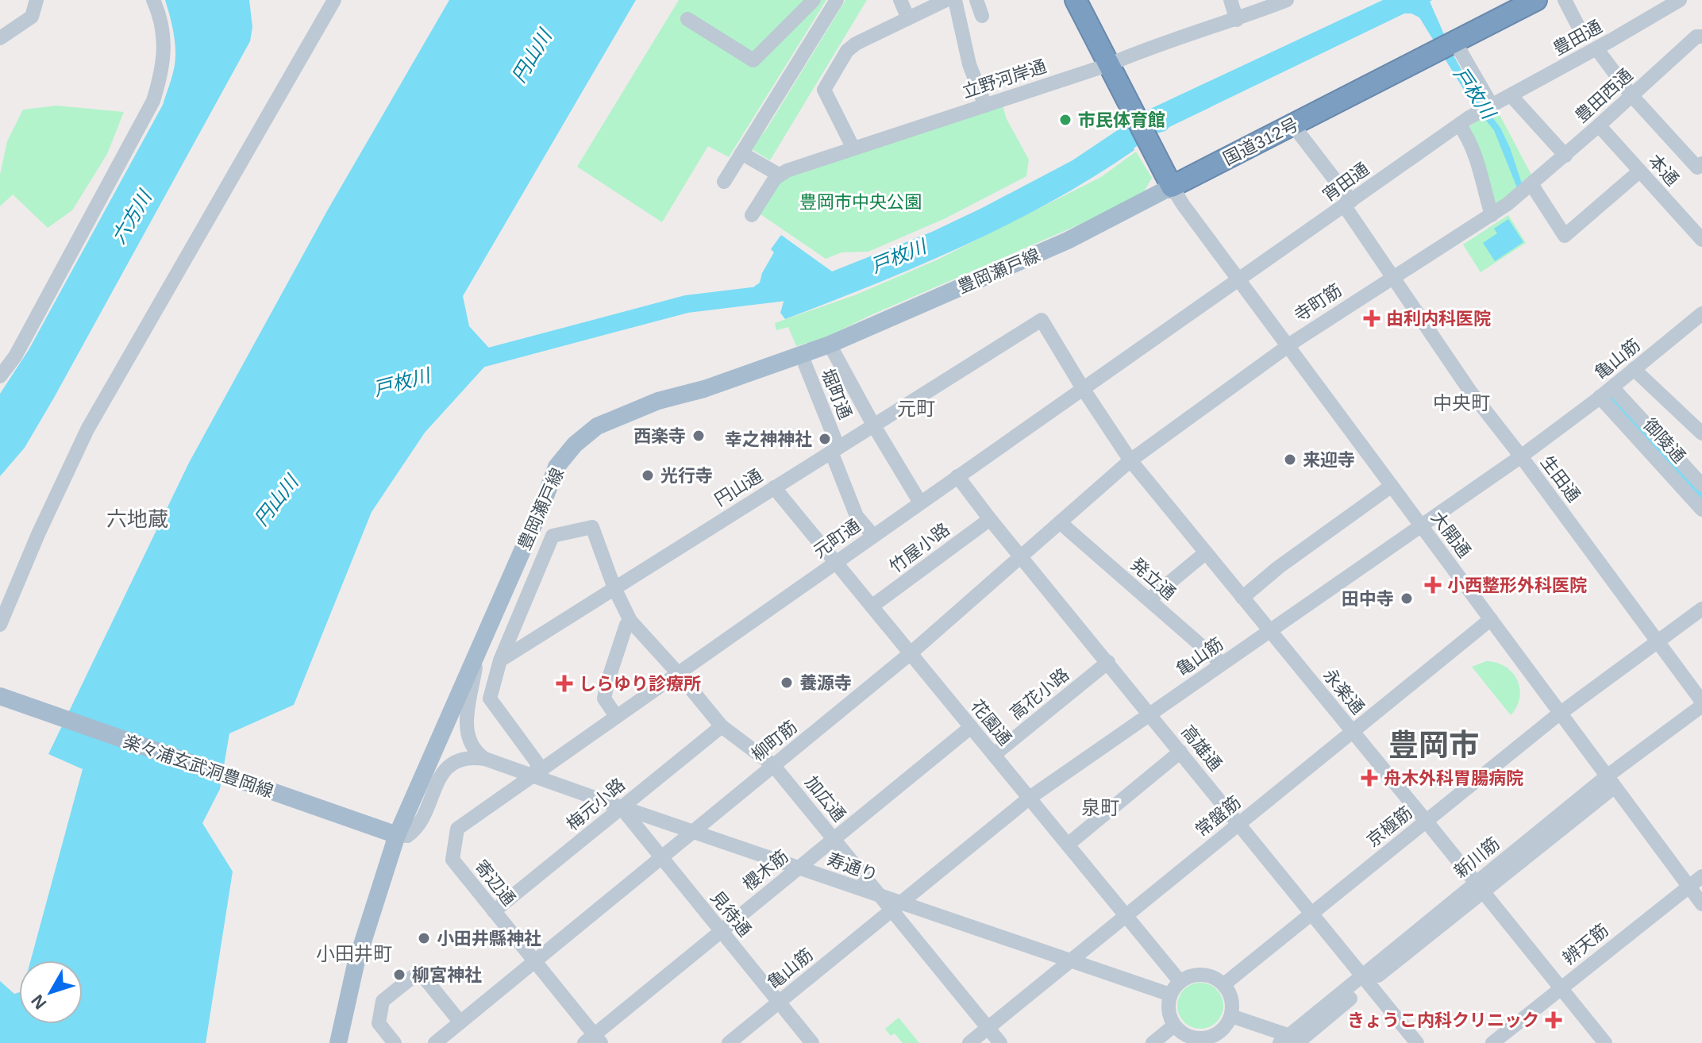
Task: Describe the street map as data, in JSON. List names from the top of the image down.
{
  "streets": {
    "highway": ["国道312号"],
    "main road": ["豊岡瀬戸線", "楽々浦玄武洞豊岡線"],
    "street": [
      "豊田通",
      "立野河岸通",
      "豊田西通",
      "本通",
      "宵田通",
      "寺町筋",
      "亀山筋",
      "堀町通",
      "御陵通",
      "生田通",
      "円山通",
      "大開通",
      "元町通",
      "竹屋小路",
      "発立通",
      "永楽通",
      "高花小路",
      "花園通",
      "柳町筋",
      "高雄通",
      "加広通",
      "梅元小路",
      "常盤筋",
      "京極筋",
      "新川筋",
      "寿通り",
      "櫻木筋",
      "寄辺通",
      "見待通",
      "辨天筋"
    ]
  },
  "crossings": [
    ["豊田通", "宵田通"],
    ["豊田西通", "本通"],
    ["豊田西通", "寺町筋"],
    ["国道312号", "豊岡瀬戸線"],
    ["国道312号", "生田通"],
    ["国道312号", "大開通"],
    ["宵田通", "生田通"],
    ["宵田通", "大開通"],
    ["宵田通", "元町通"],
    ["豊岡瀬戸線", "堀町通"],
    ["豊岡瀬戸線", "大開通"],
    ["豊岡瀬戸線", "楽々浦玄武洞豊岡線"],
    ["寺町筋", "生田通"],
    ["寺町筋", "大開通"],
    ["寺町筋", "永楽通"],
    ["寺町筋", "柳町筋"],
    ["亀山筋", "御陵通"],
    ["亀山筋", "生田通"],
    ["亀山筋", "大開通"],
    ["亀山筋", "発立通"],
    ["亀山筋", "永楽通"],
    ["亀山筋", "花園通"],
    ["亀山筋", "高雄通"],
    ["亀山筋", "寿通り"],
    ["亀山筋", "見待通"],
    ["堀町通", "円山通"],
    ["堀町通", "元町通"],
    ["生田通", "京極筋"],
    ["生田通", "新川筋"],
    ["円山通", "元町通"],
    ["円山通", "永楽通"],
    ["円山通", "花園通"],
    ["円山通", "加広通"],
    ["大開通", "元町通"],
    ["大開通", "常盤筋"],
    ["大開通", "京極筋"],
    ["大開通", "新川筋"],
    ["大開通", "辨天筋"],
    ["元町通", "永楽通"],
    ["元町通", "花園通"],
    ["元町通", "高雄通"],
    ["元町通", "加広通"],
    ["元町通", "寿通り"],
    ["元町通", "寄辺通"],
    ["竹屋小路", "花園通"],
    ["竹屋小路", "高雄通"],
    ["発立通", "柳町筋"],
    ["永楽通", "柳町筋"],
    ["永楽通", "常盤筋"],
    ["永楽通", "京極筋"],
    ["永楽通", "新川筋"],
    ["永楽通", "辨天筋"],
    ["高花小路", "花園通"],
    ["高花小路", "高雄通"],
    ["花園通", "柳町筋"],
    ["花園通", "常盤筋"],
    ["花園通", "京極筋"],
    ["花園通", "寿通り"],
    ["花園通", "櫻木筋"],
    ["柳町筋", "高雄通"],
    ["柳町筋", "加広通"],
    ["柳町筋", "寿通り"],
    ["柳町筋", "寄辺通"],
    ["柳町筋", "見待通"],
    ["高雄通", "常盤筋"],
    ["高雄通", "京極筋"],
    ["高雄通", "新川筋"],
    ["加広通", "梅元小路"],
    ["加広通", "寿通り"],
    ["加広通", "櫻木筋"],
    ["梅元小路", "寿通り"],
    ["梅元小路", "寄辺通"],
    ["梅元小路", "見待通"],
    ["常盤筋", "寿通り"],
    ["京極筋", "寿通り"],
    ["寿通り", "櫻木筋"],
    ["寿通り", "見待通"],
    ["櫻木筋", "寄辺通"],
    ["櫻木筋", "見待通"]
  ],
  "districts": [
    "中央町",
    "元町",
    "六地蔵",
    "豊岡市",
    "泉町",
    "小田井町"
  ],
  "water": ["円山川", "戸枚川", "六方川"],
  "parks": ["豊岡市中央公園"],
  "places": {
    "other": [
      "市民体育館",
      "西楽寺",
      "幸之神神社",
      "来迎寺",
      "光行寺",
      "田中寺",
      "養源寺",
      "小田井縣神社",
      "柳宮神社"
    ],
    "health": [
      "由利内科医院",
      "小西整形外科医院",
      "しらゆり診療所",
      "舟木外科胃腸病院",
      "きょうこ内科クリニック"
    ]
  },
  "north": "bottom left"
}
